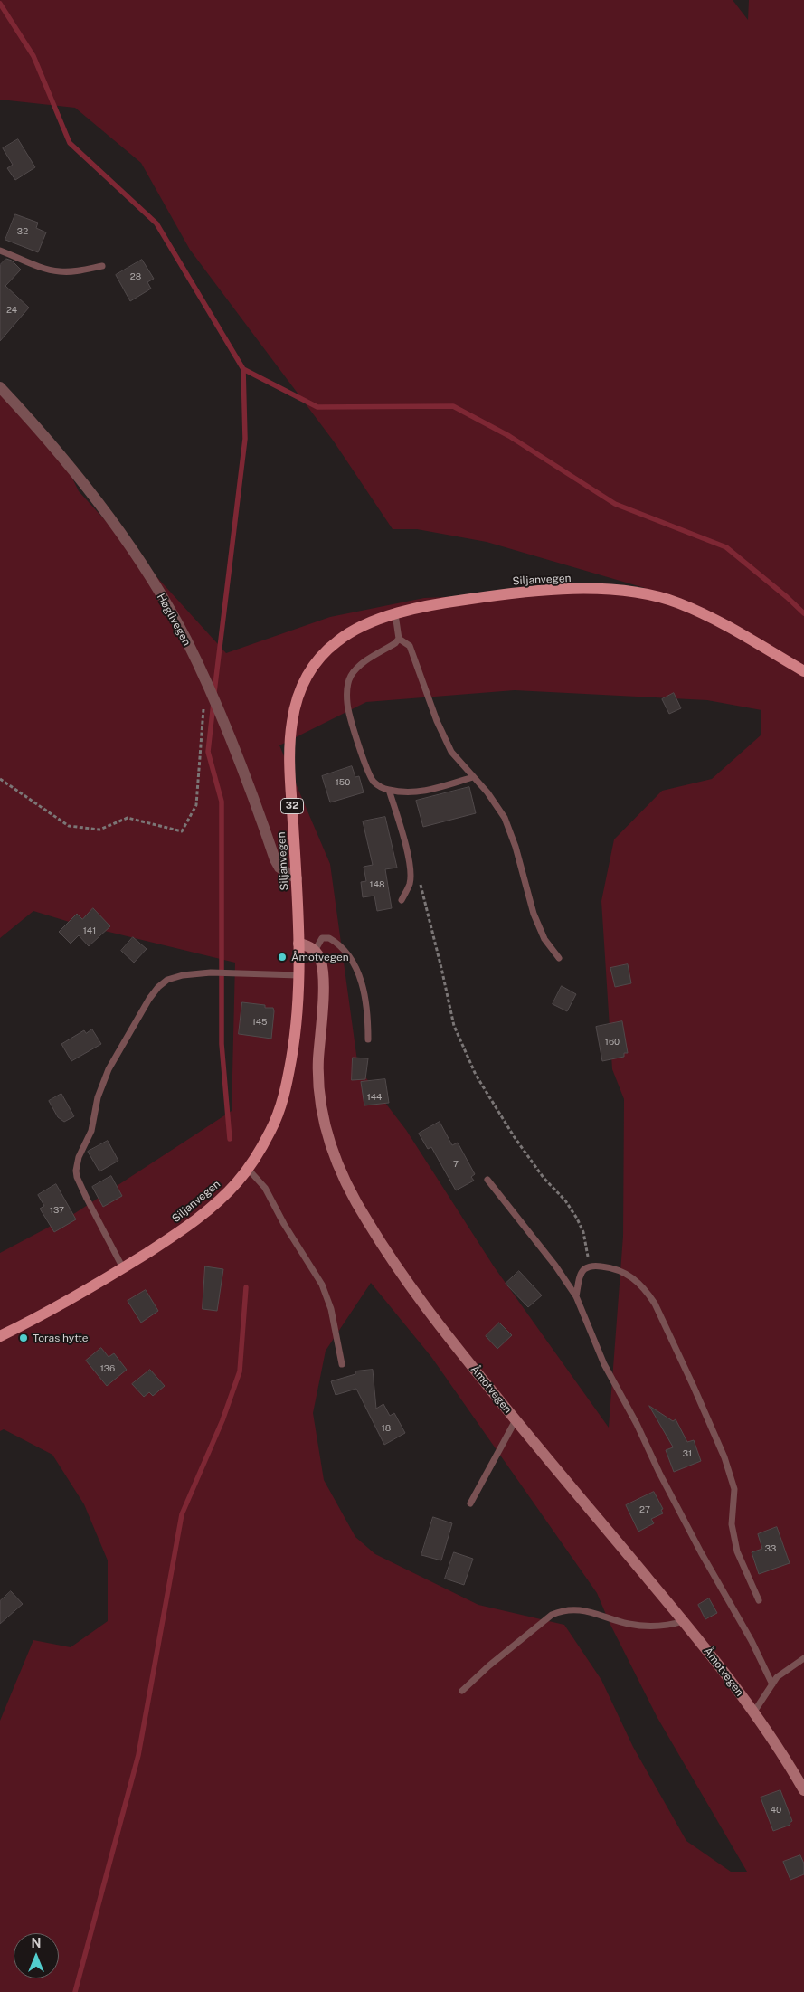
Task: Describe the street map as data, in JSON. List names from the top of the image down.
{
  "streets": {
    "main road": ["Siljanvegen", "32", "Åmotvegen"],
    "street": ["Høglivegen"]
  },
  "crossings": [
    ["Siljanvegen", "Høglivegen"]
  ],
  "places": ["Åmotvegen", "Toras hytte"],
  "house_numbers": [
    "32",
    "28",
    "24",
    "150",
    "148",
    "141",
    "145",
    "160",
    "144",
    "7",
    "137",
    "136",
    "18",
    "31",
    "27",
    "33",
    "40"
  ],
  "north": "top"
}
